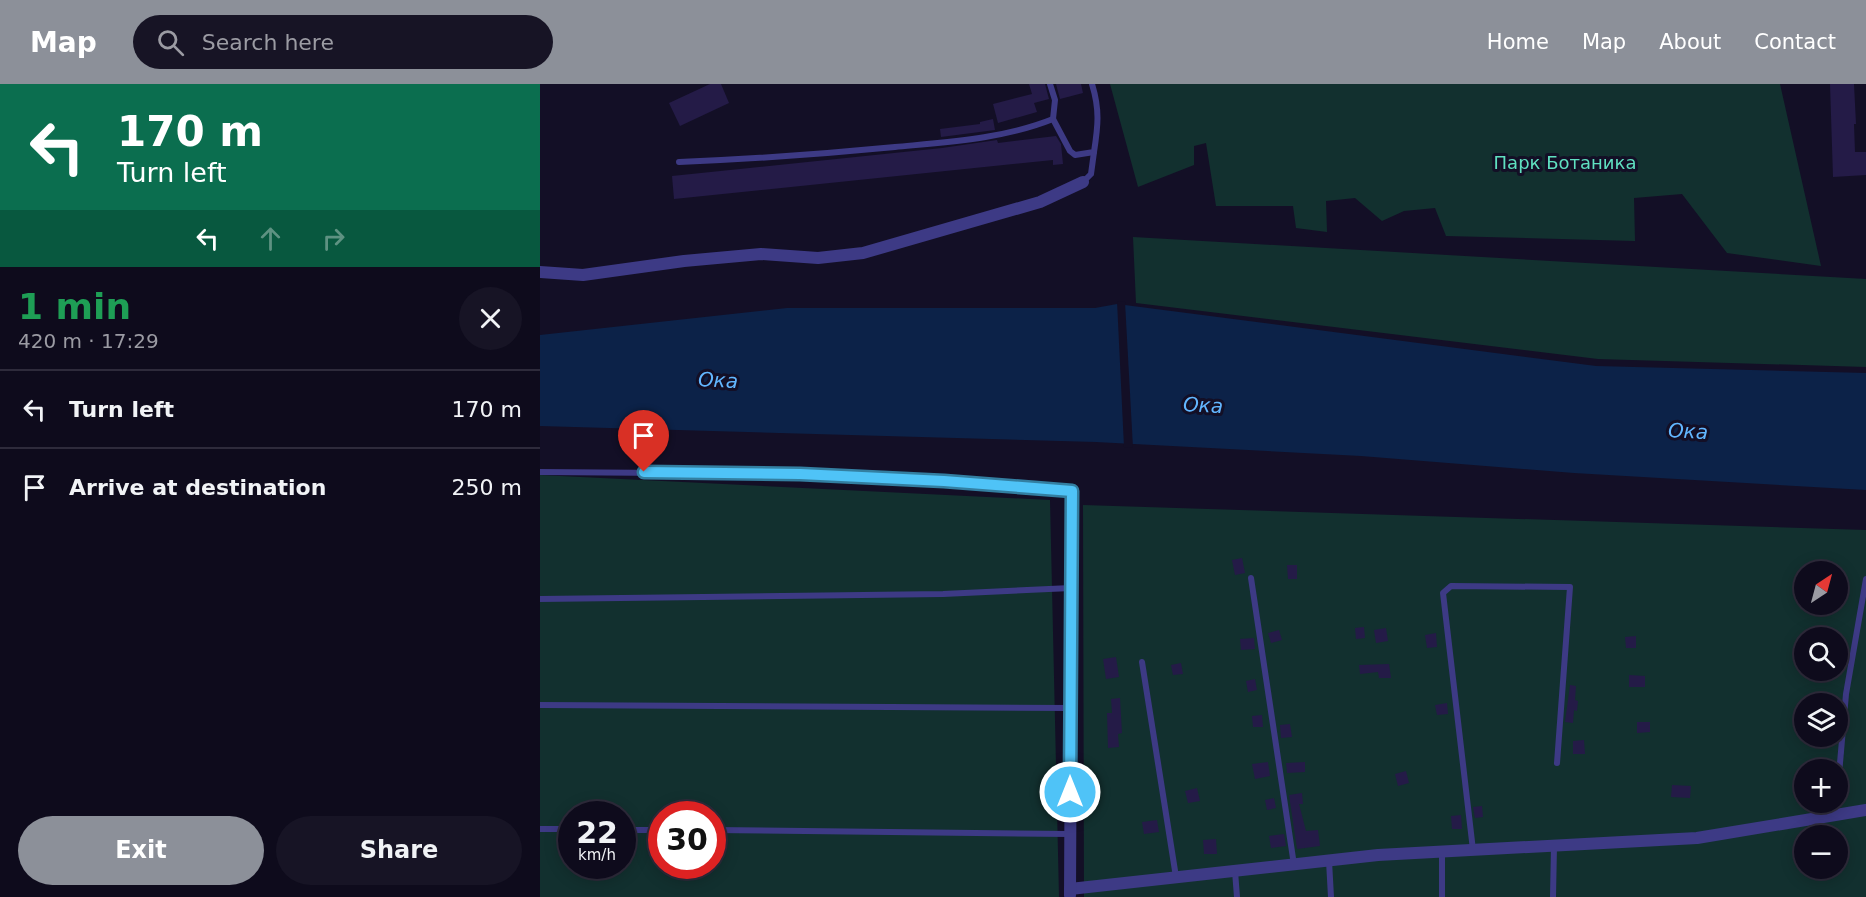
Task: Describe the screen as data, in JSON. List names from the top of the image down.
{
  "water": ["Ока"],
  "parks": ["Парк Ботаника"],
  "north": "top right",
  "page": {
    "header": "Map",
    "search": "Search here",
    "nav": [
      "Home",
      "Map",
      "About",
      "Contact"
    ],
    "turn": ["170 m", "Turn left"],
    "heading": ["1 min", "420 m · 17:29"],
    "list": [
      {
        "name": "Turn left",
        "value": "170 m"
      },
      {
        "name": "Arrive at destination",
        "value": "250 m"
      }
    ],
    "map_buttons": ["+", "−"],
    "speed": "22 km/h",
    "limit": "30",
    "buttons": ["Exit", "Share"]
  }
}
